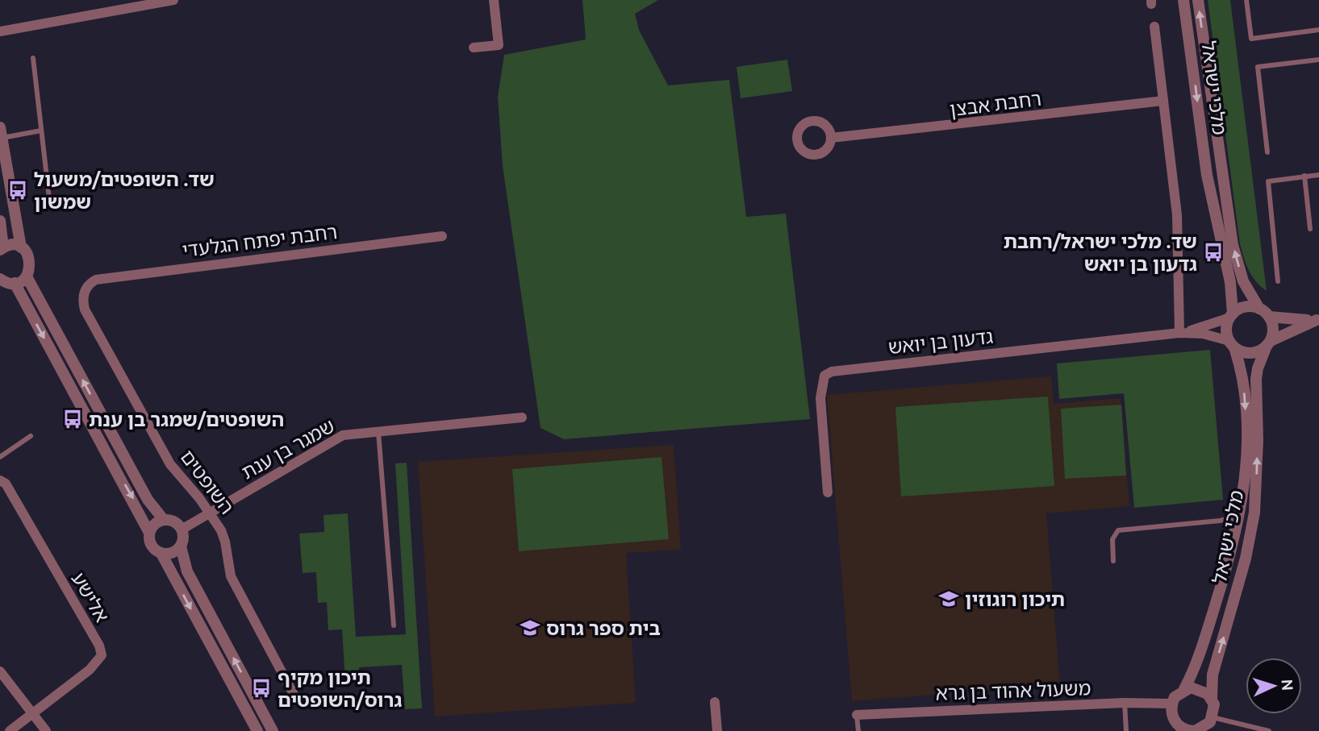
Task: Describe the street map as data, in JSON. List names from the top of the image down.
{
  "streets": {
    "street": [
      "מלכי ישראל",
      "רחבת אבצן",
      "רחבת יפתח הגלעדי",
      "גדעון בן יואש",
      "שמגר בן ענת",
      "השופטים",
      "אלישע",
      "משעול אהוד בן גרא"
    ]
  },
  "crossings": [
    ["מלכי ישראל", "משעול אהוד בן גרא"],
    ["רחבת יפתח הגלעדי", "השופטים"],
    ["שמגר בן ענת", "השופטים"]
  ],
  "places": {
    "bus stop": [
      "שד. השופטים/משעול שמשון",
      "שד. מלכי ישראל/רחבת גדעון בן יואש",
      "השופטים/שמגר בן ענת",
      "תיכון מקיף גרוס/השופטים"
    ],
    "school or university": ["תיכון רוגוזין", "בית ספר גרוס"]
  },
  "north": "right"
}
